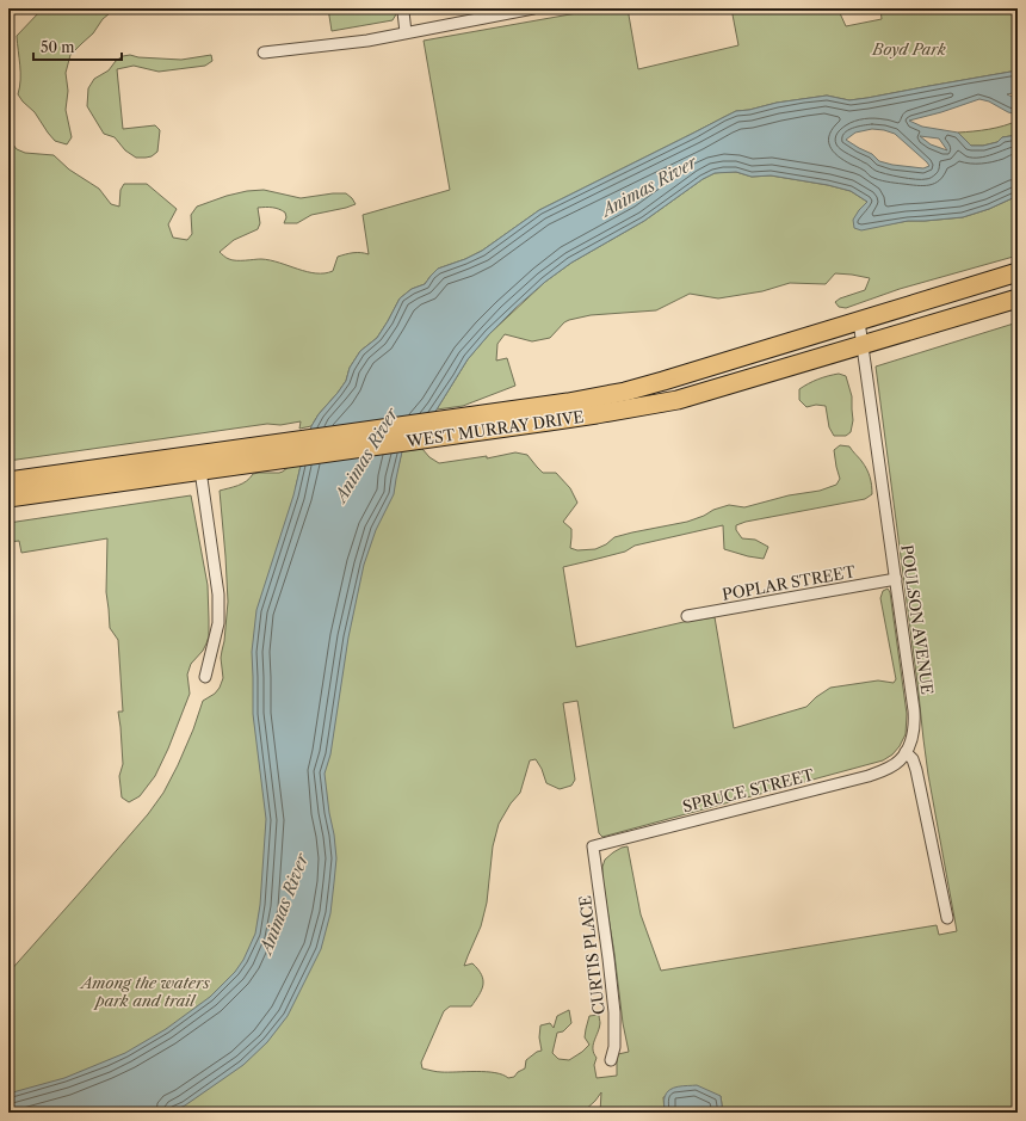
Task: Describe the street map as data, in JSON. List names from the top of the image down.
{
  "streets": {
    "highway": ["WEST MURRAY DRIVE"],
    "street": [
      "POPLAR STREET",
      "POULSON AVENUE",
      "SPRUCE STREET",
      "CURTIS PLACE"
    ]
  },
  "crossings": [
    ["WEST MURRAY DRIVE", "POULSON AVENUE"],
    ["POPLAR STREET", "POULSON AVENUE"],
    ["POULSON AVENUE", "SPRUCE STREET"],
    ["SPRUCE STREET", "CURTIS PLACE"]
  ],
  "water": ["Animas River"],
  "parks": ["Boyd Park", "Among the waters park and trail"],
  "scale_bar": "50 m"
}
